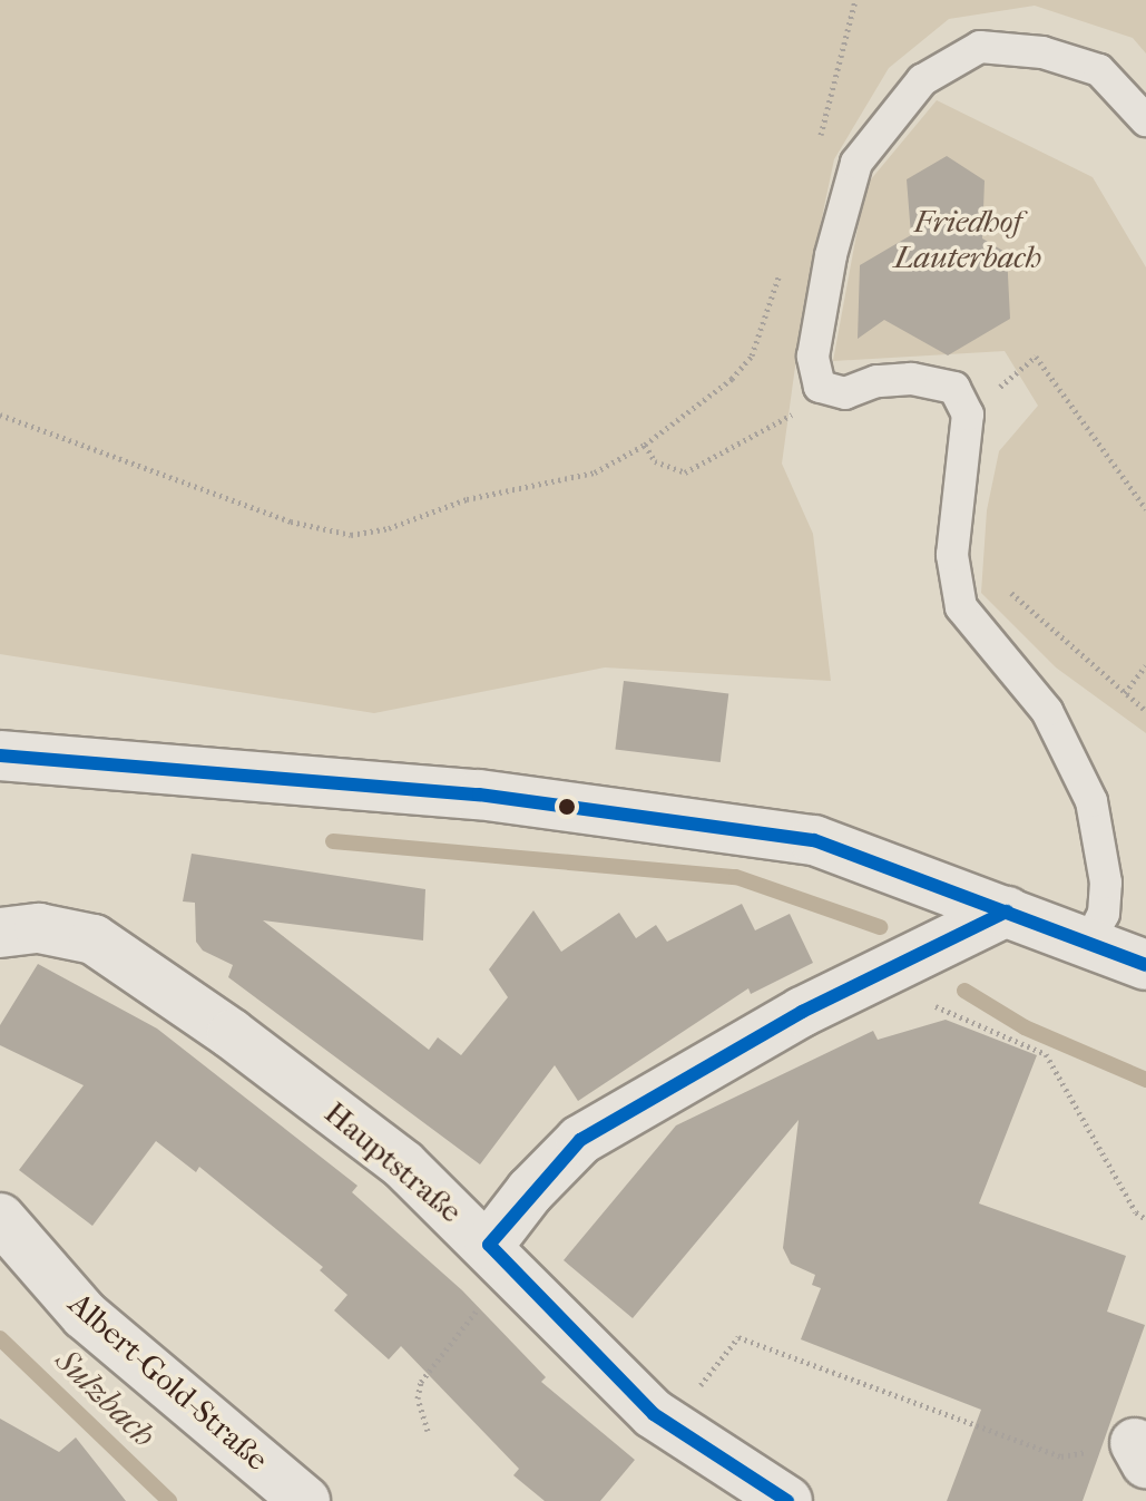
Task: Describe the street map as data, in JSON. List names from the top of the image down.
{
  "streets": {
    "street": ["Hauptstraße", "Albert-Gold-Straße"]
  },
  "water": ["Sulzbach"],
  "parks": ["Friedhof Lauterbach"]
}
